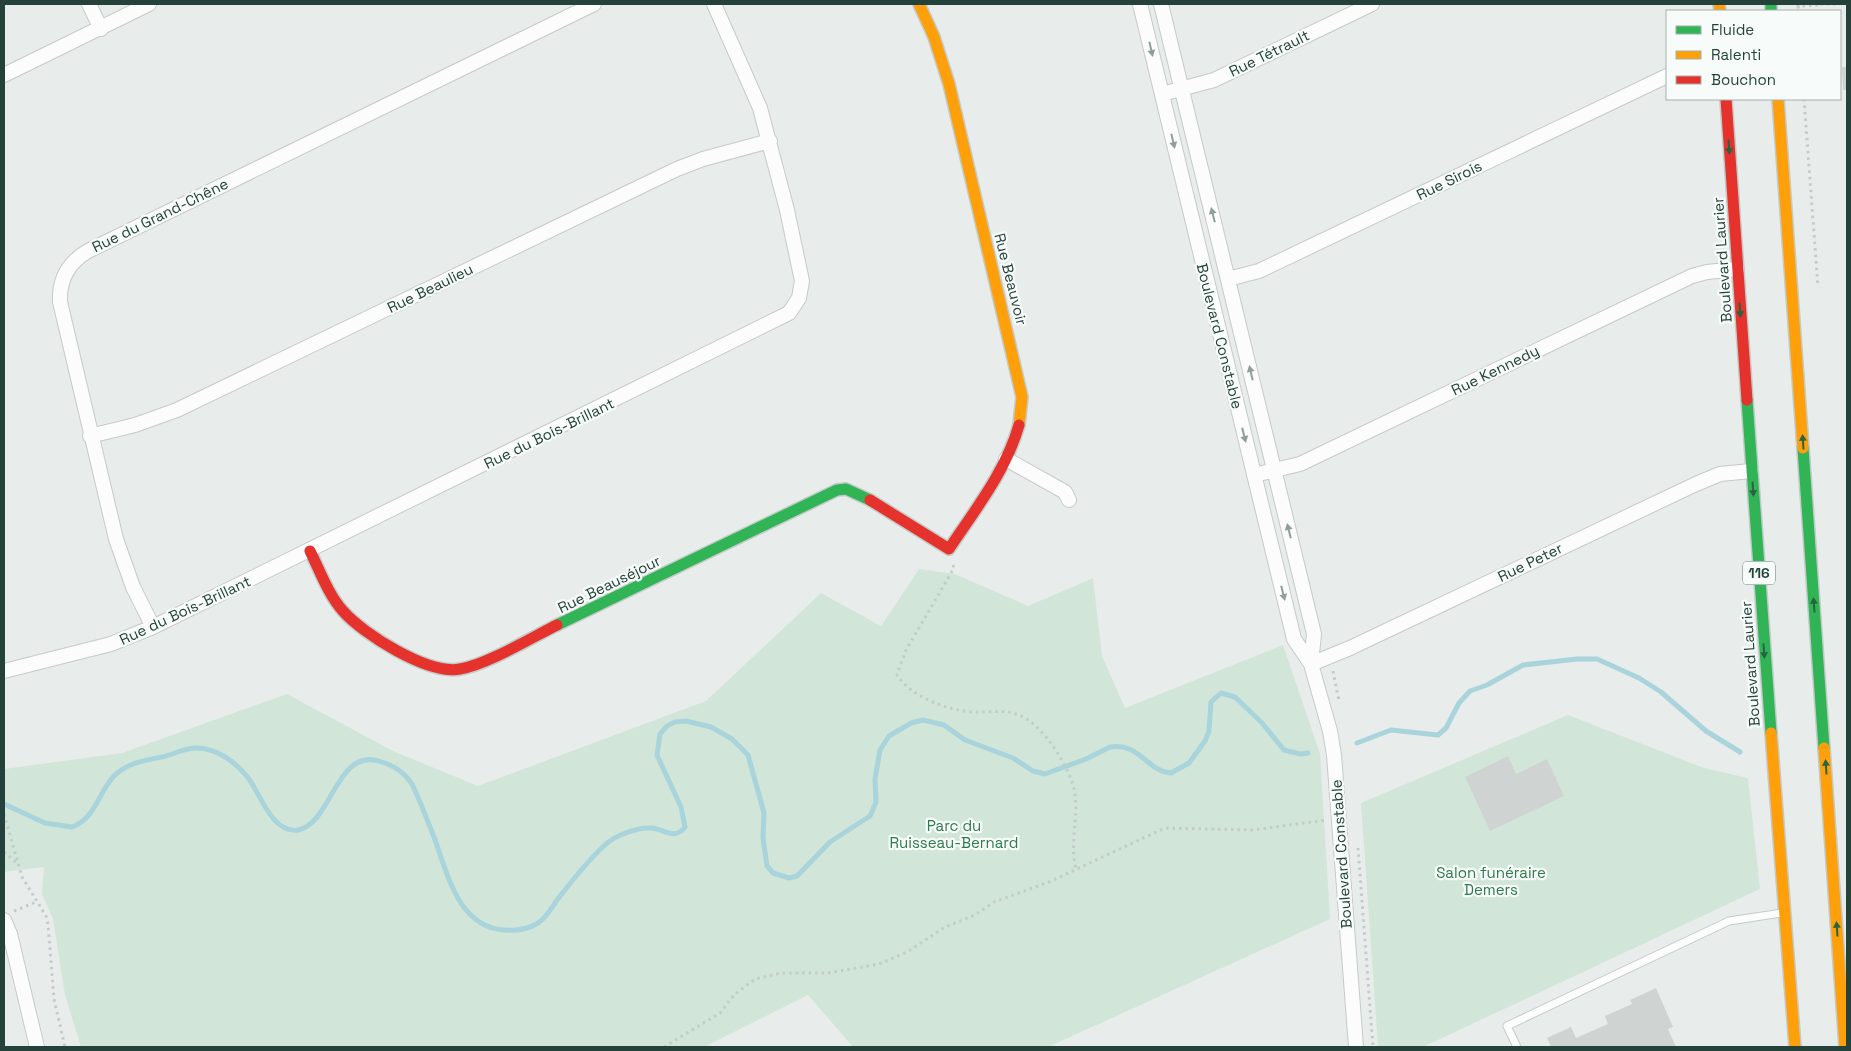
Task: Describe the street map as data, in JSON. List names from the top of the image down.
{
  "streets": {
    "main road": [
      "Boulevard Laurier",
      "Rue Beauvoir",
      "116",
      "Rue Beauséjour"
    ],
    "street": [
      "Rue Tétrault",
      "Rue Sirois",
      "Rue du Grand-Chêne",
      "Rue Beaulieu",
      "Boulevard Constable",
      "Rue Kennedy",
      "Rue du Bois-Brillant",
      "Rue Peter"
    ]
  },
  "crossings": [
    ["Rue Tétrault", "Boulevard Constable"],
    ["Rue Sirois", "Boulevard Constable"],
    ["Rue du Grand-Chêne", "Rue Beaulieu"],
    ["Rue du Grand-Chêne", "Rue du Bois-Brillant"],
    ["Boulevard Laurier", "Rue Kennedy"],
    ["Boulevard Laurier", "Rue Peter"],
    ["Rue Beauvoir", "Rue Beauséjour"],
    ["Rue Beaulieu", "Rue du Bois-Brillant"],
    ["Boulevard Constable", "Rue Kennedy"],
    ["Boulevard Constable", "Rue Peter"],
    ["Rue du Bois-Brillant", "Rue Beauséjour"]
  ],
  "parks": ["Parc du Ruisseau-Bernard", "Salon funéraire Demers"],
  "legend": ["Fluide", "Ralenti", "Bouchon"]
}
